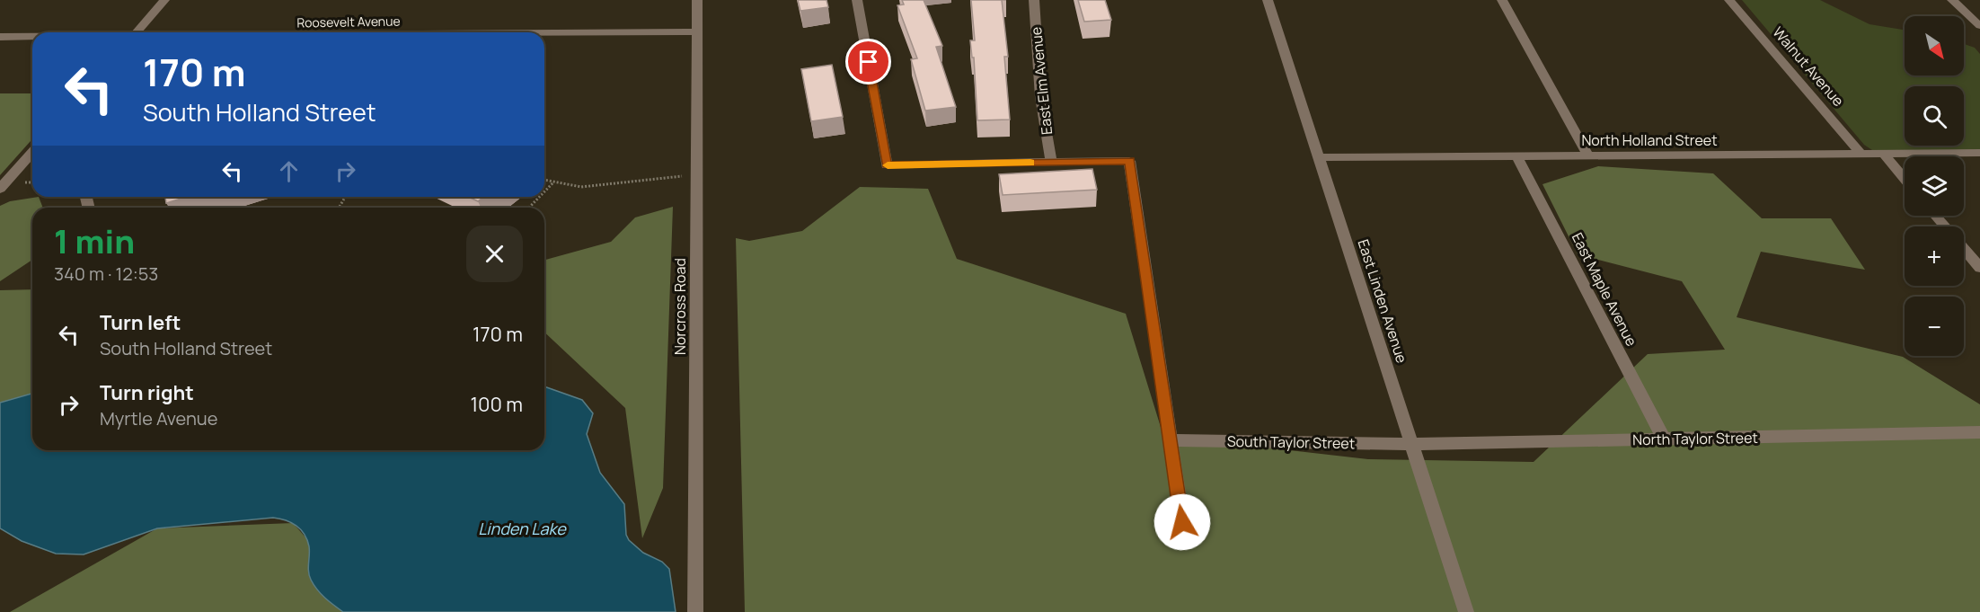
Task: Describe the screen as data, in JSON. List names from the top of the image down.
{
  "streets": {
    "street": [
      "Roosevelt Avenue",
      "Walnut Avenue",
      "East Elm Avenue",
      "North Holland Street",
      "East Maple Avenue",
      "East Linden Avenue",
      "Norcross Road",
      "North Taylor Street",
      "South Taylor Street"
    ]
  },
  "crossings": [
    ["Roosevelt Avenue", "Norcross Road"],
    ["Walnut Avenue", "North Holland Street"],
    ["North Holland Street", "East Maple Avenue"],
    ["North Holland Street", "East Linden Avenue"],
    ["East Maple Avenue", "North Taylor Street"],
    ["East Linden Avenue", "North Taylor Street"],
    ["East Linden Avenue", "South Taylor Street"],
    ["North Taylor Street", "South Taylor Street"]
  ],
  "water": ["Linden Lake"],
  "north": "bottom right",
  "page": {
    "map_buttons": ["+", "−"],
    "turn": ["170 m", "South Holland Street"],
    "heading": ["1 min", "340 m · 12:53"],
    "list": [
      {
        "name": "Turn left",
        "note": "South Holland Street",
        "value": "170 m"
      },
      {
        "name": "Turn right",
        "note": "Myrtle Avenue",
        "value": "100 m"
      }
    ]
  }
}
